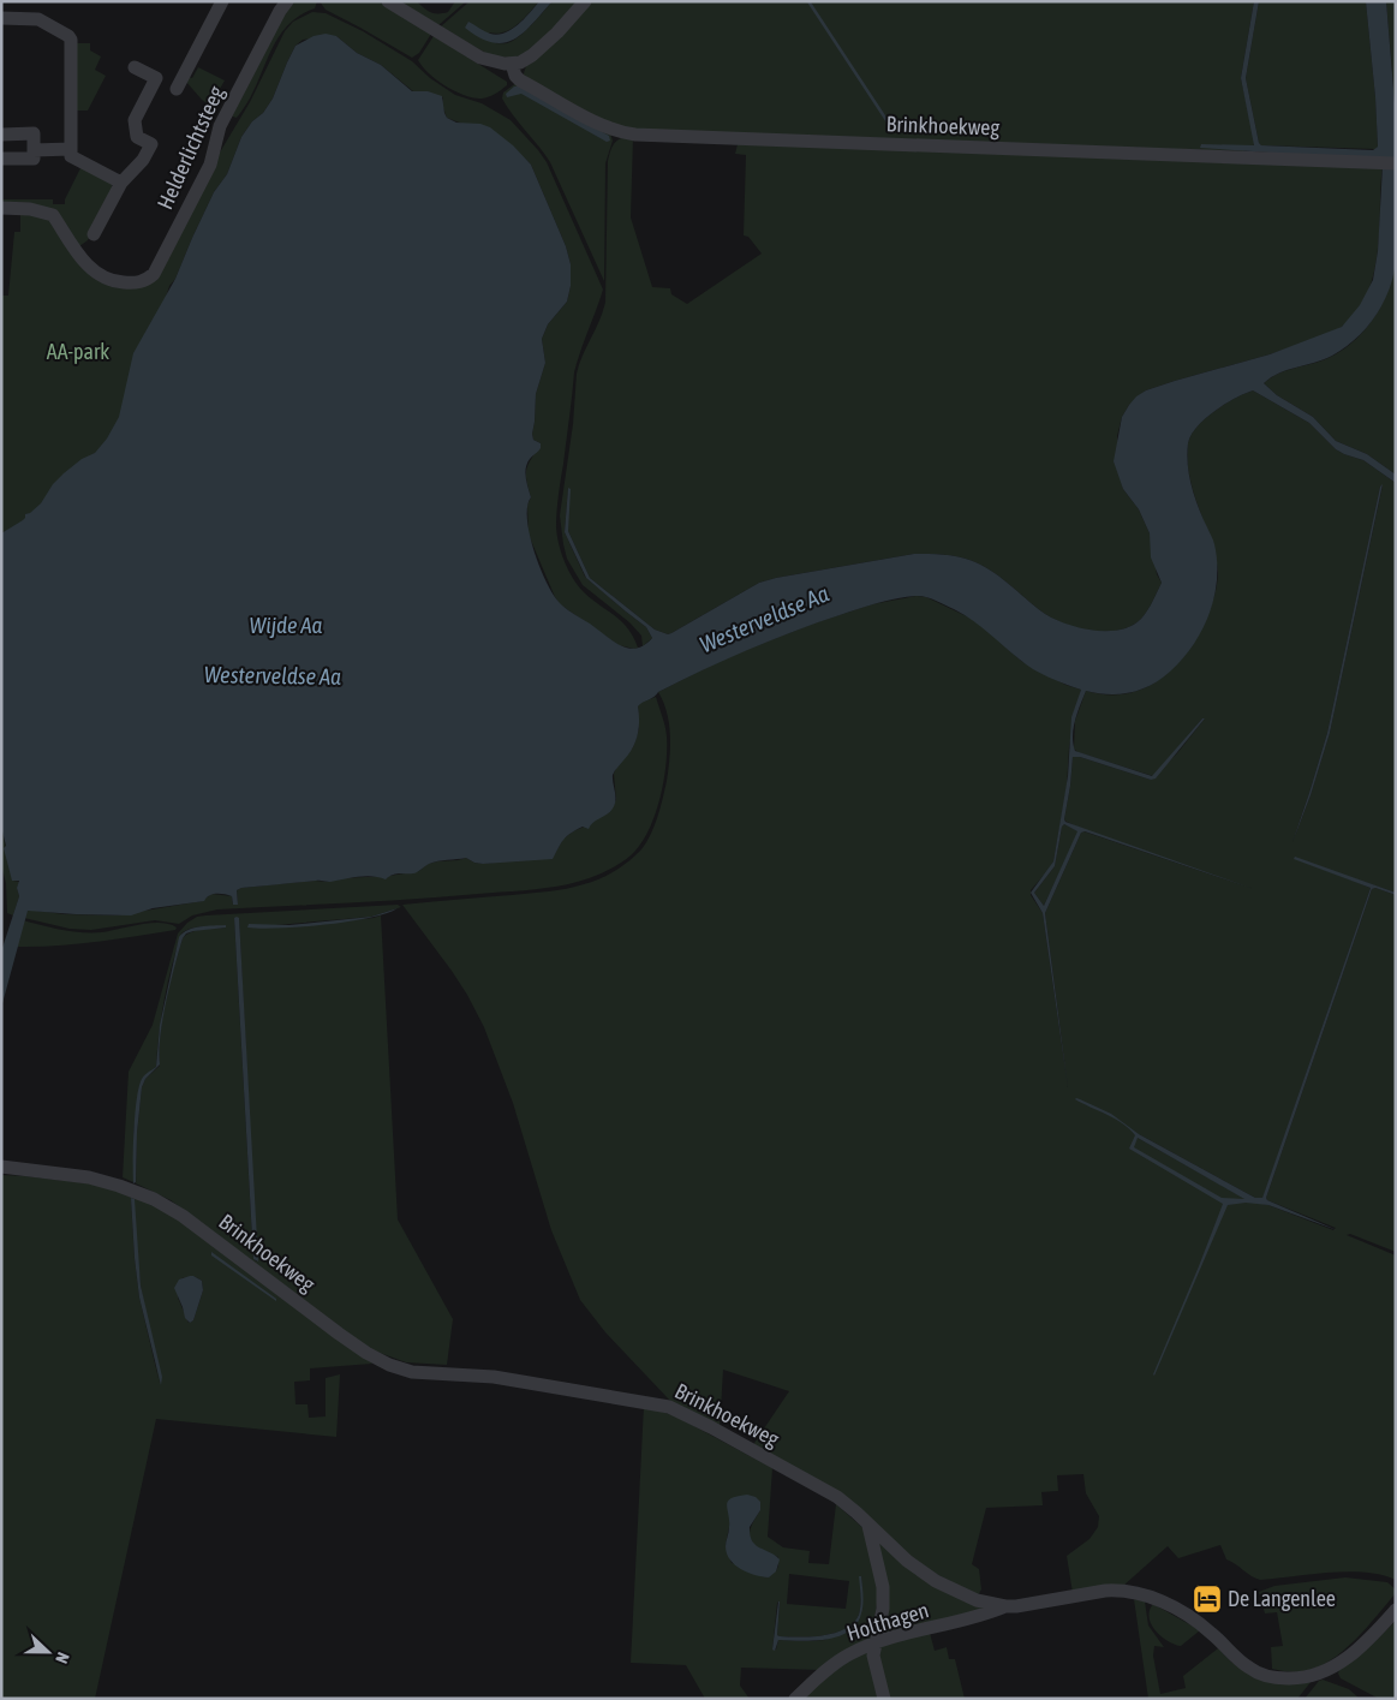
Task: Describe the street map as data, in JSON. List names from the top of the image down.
{
  "streets": {
    "street": ["Brinkhoekweg", "Helderlichtsteeg", "Holthagen"]
  },
  "crossings": [
    ["Brinkhoekweg", "Holthagen"]
  ],
  "water": ["Westerveldse Aa", "Wijde Aa"],
  "parks": ["AA-park"],
  "places": {
    "hotel": ["De Langenlee"]
  },
  "north": "right"
}
